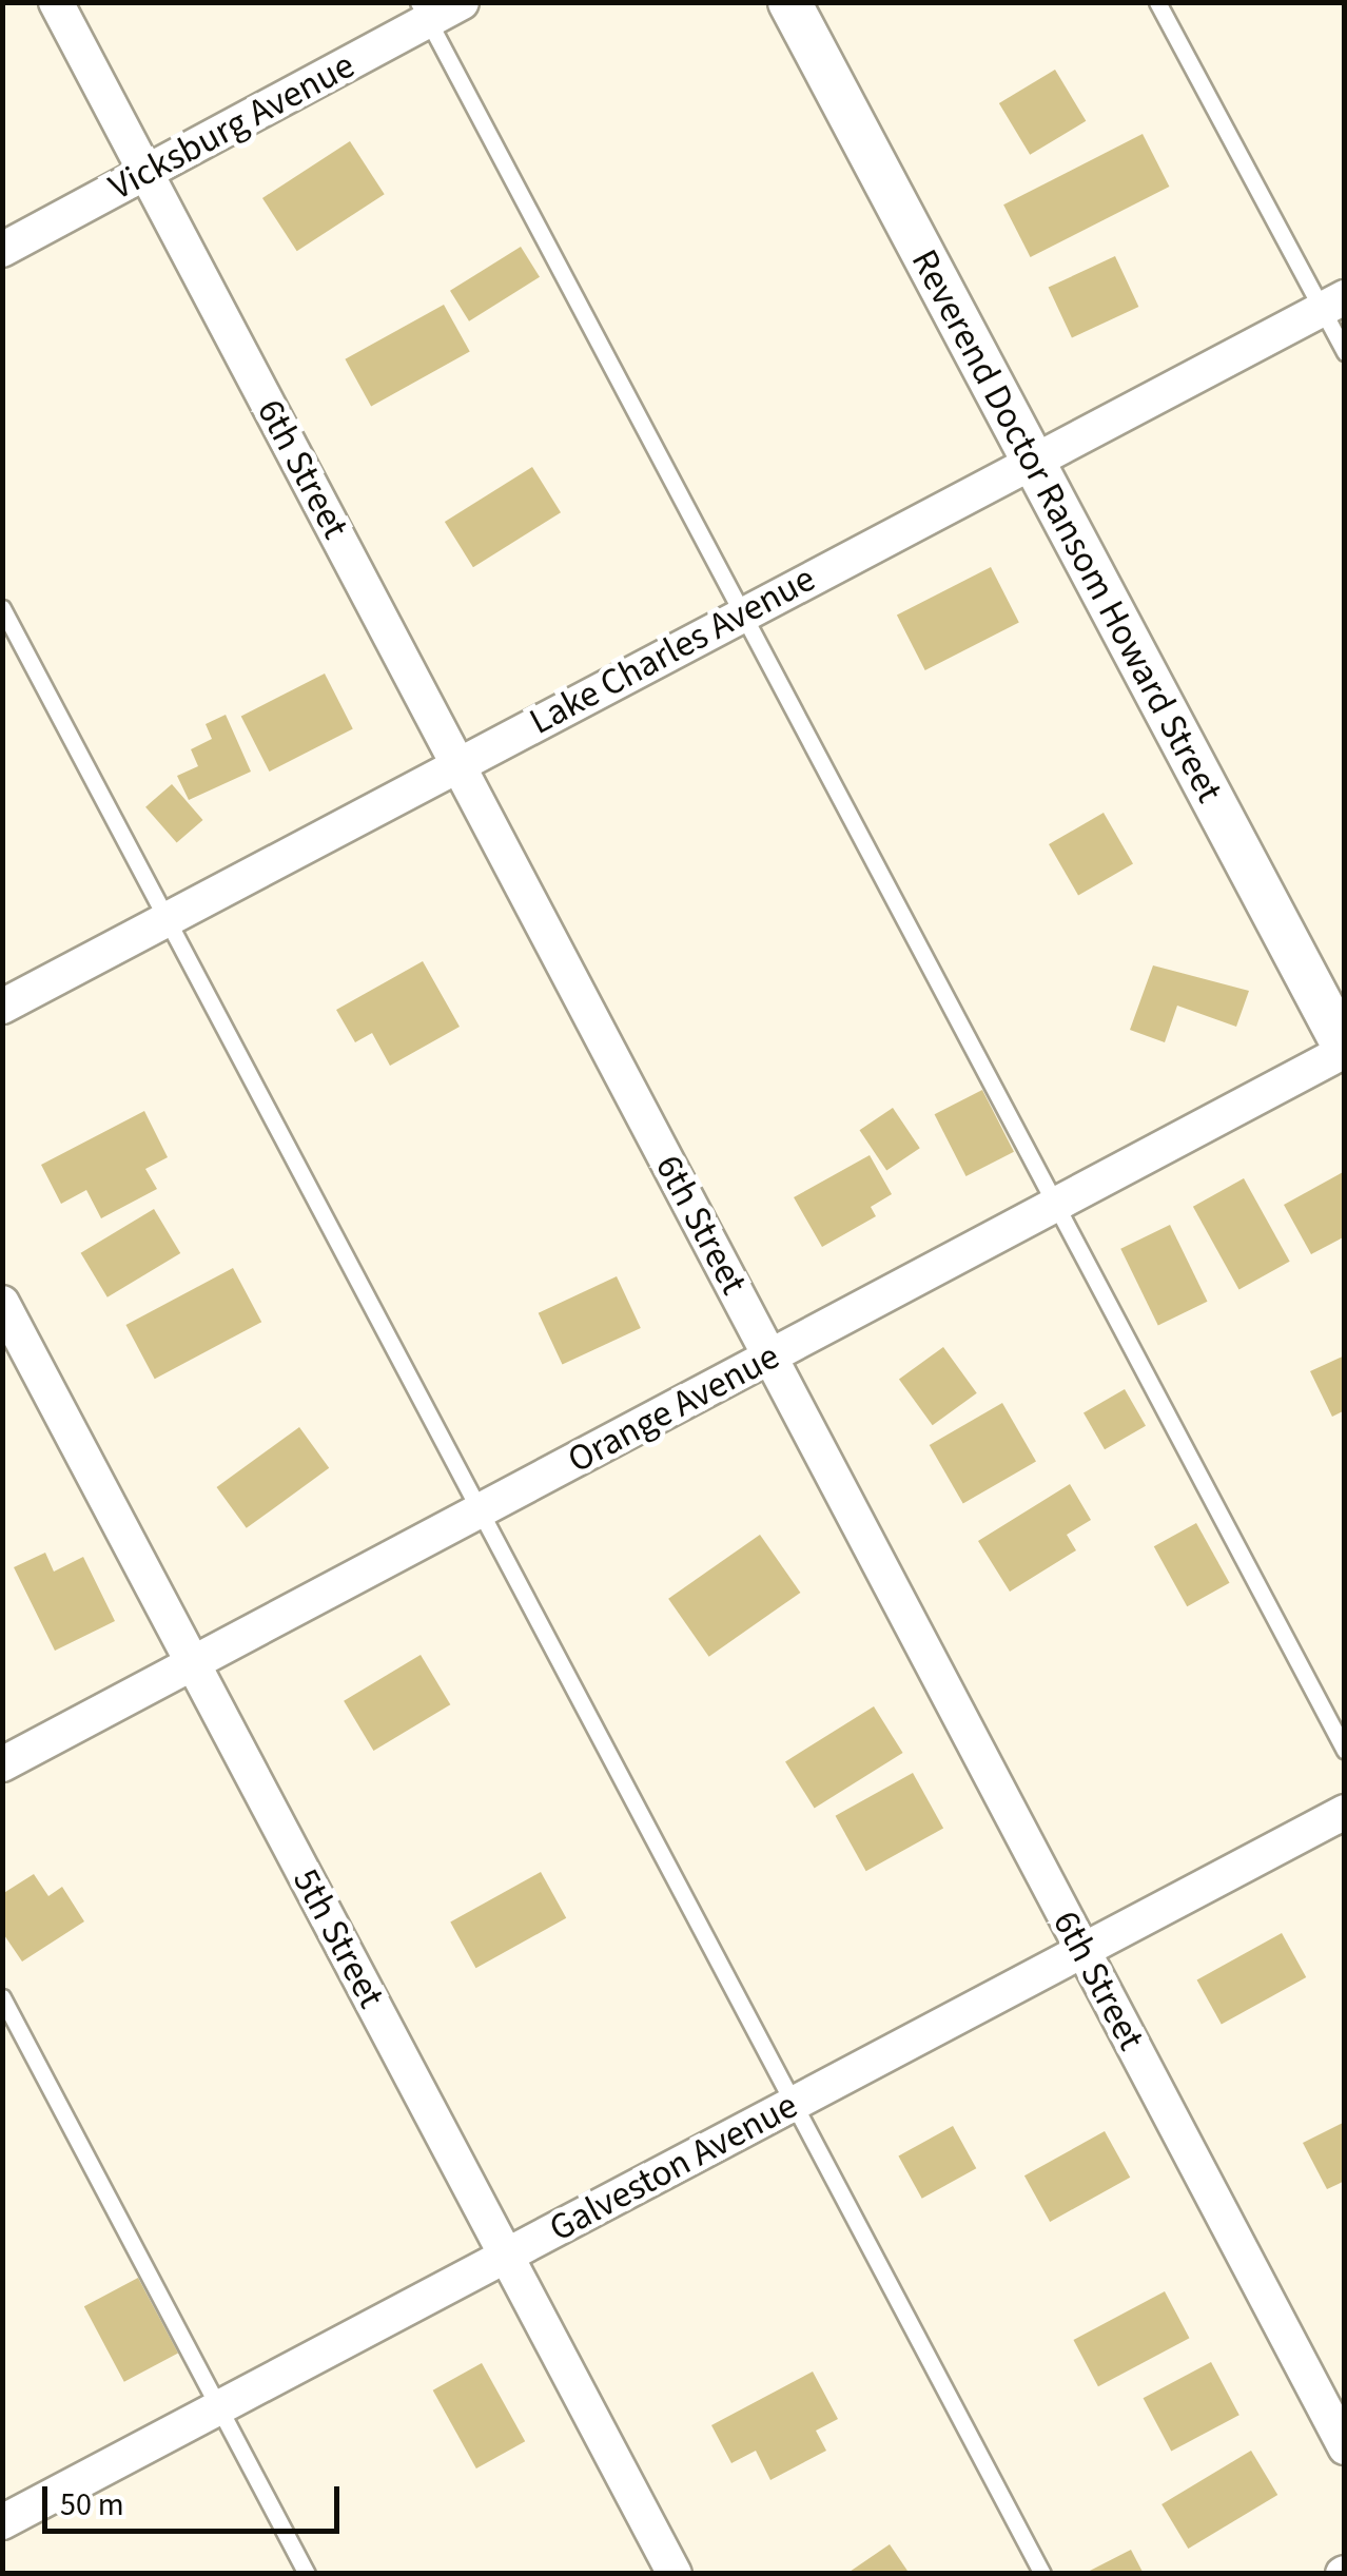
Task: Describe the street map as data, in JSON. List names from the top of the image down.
{
  "streets": {
    "street": [
      "Vicksburg Avenue",
      "6th Street",
      "Reverend Doctor Ransom Howard Street",
      "Lake Charles Avenue",
      "Orange Avenue",
      "5th Street",
      "Galveston Avenue"
    ]
  },
  "crossings": [
    ["Vicksburg Avenue", "6th Street"],
    ["6th Street", "Lake Charles Avenue"],
    ["6th Street", "Orange Avenue"],
    ["6th Street", "Galveston Avenue"],
    ["Reverend Doctor Ransom Howard Street", "Lake Charles Avenue"],
    ["Reverend Doctor Ransom Howard Street", "Orange Avenue"],
    ["Orange Avenue", "5th Street"],
    ["5th Street", "Galveston Avenue"]
  ],
  "scale_bar": "50 m"
}
